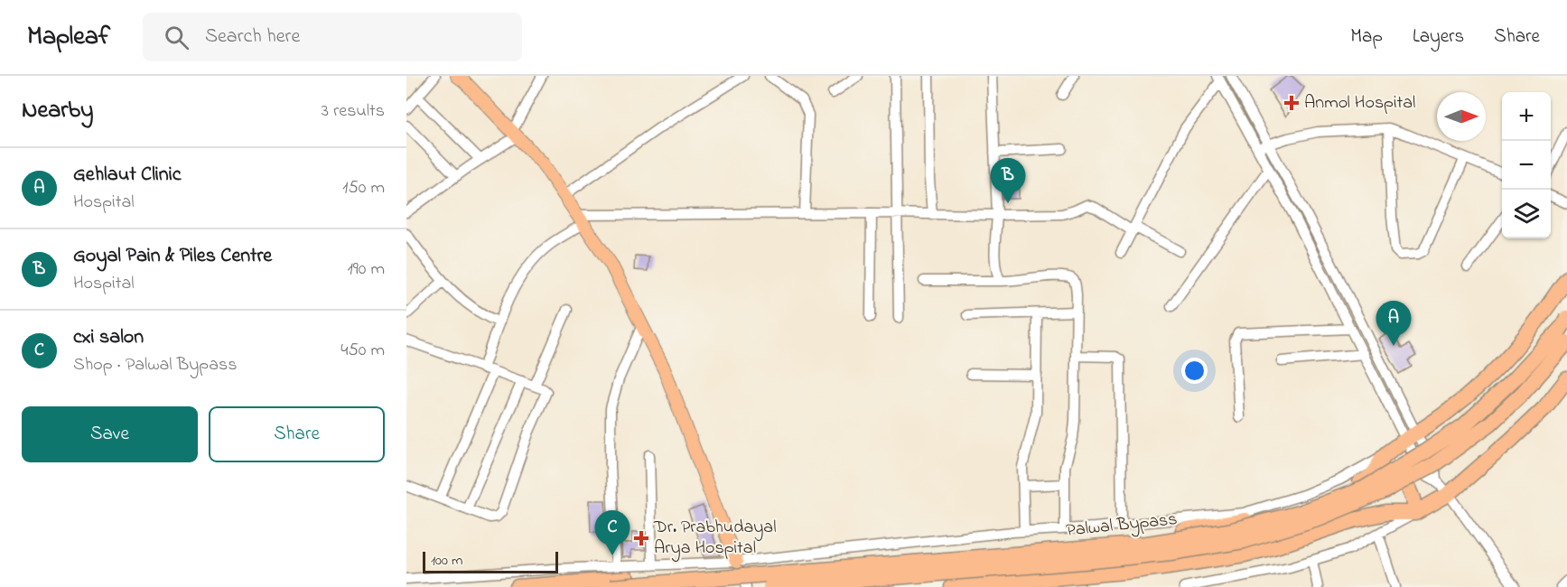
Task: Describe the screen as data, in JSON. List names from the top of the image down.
{
  "streets": {
    "highway": ["Palwal Bypass"]
  },
  "places": {
    "health": ["Anmol Hospital", "Dr. Prabhudayal Arya Hospital"]
  },
  "scale_bar": "100 m",
  "north": "right",
  "page": {
    "header": "Mapleaf",
    "search": "Search here",
    "nav": ["Map", "Layers", "Share"],
    "heading": ["Nearby", "3 results"],
    "map_buttons": ["+", "−"],
    "list": [
      {
        "mark": "A",
        "name": "Gehlaut Clinic",
        "note": "Hospital",
        "value": "150 m"
      },
      {
        "mark": "B",
        "name": "Goyal Pain & Piles Centre",
        "note": "Hospital",
        "value": "190 m"
      },
      {
        "mark": "C",
        "name": "cxi salon",
        "note": "Shop · Palwal Bypass",
        "value": "450 m"
      }
    ],
    "pins": ["B", "A", "C"],
    "buttons": ["Save", "Share"],
    "scale": "100 m"
  }
}
